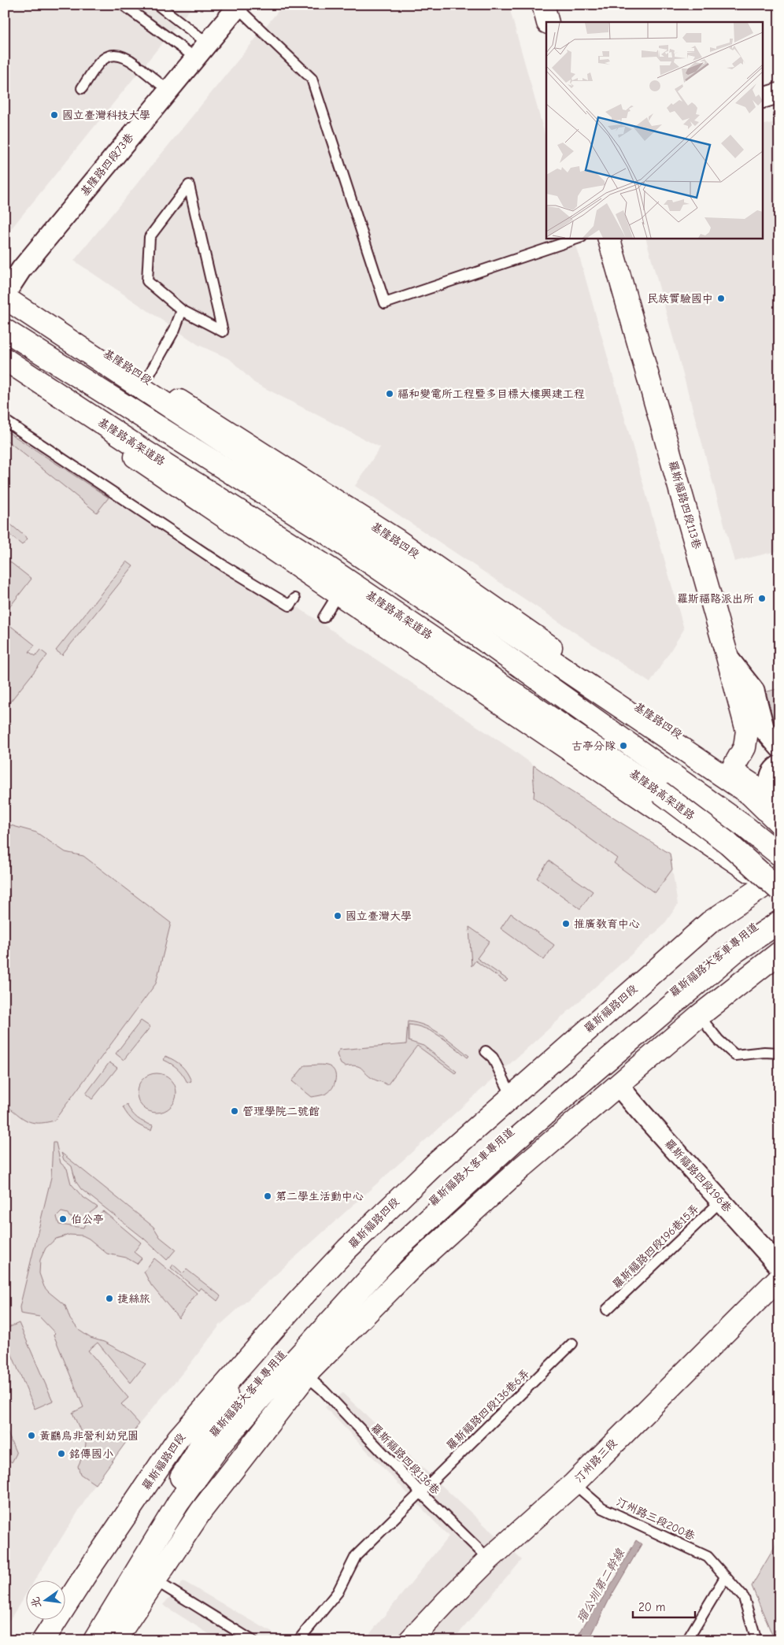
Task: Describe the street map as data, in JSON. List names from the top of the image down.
{
  "streets": {
    "main road": [
      "基隆路四段",
      "基隆路高架道路",
      "羅斯福路四段113巷",
      "羅斯福路大客車專用道",
      "羅斯福路四段",
      "汀州路三段"
    ],
    "street": ["基隆路四段73巷", "羅斯福路四段196巷"],
    "lane": [
      "羅斯福路四段196巷15弄",
      "羅斯福路四段136巷6弄",
      "羅斯福路四段136巷",
      "汀州路三段200巷"
    ]
  },
  "crossings": [
    ["基隆路四段73巷", "基隆路四段"],
    ["基隆路四段", "羅斯福路四段113巷"],
    ["基隆路高架道路", "羅斯福路四段"],
    ["羅斯福路大客車專用道", "羅斯福路四段"],
    ["羅斯福路大客車專用道", "羅斯福路四段136巷"],
    ["羅斯福路四段196巷", "羅斯福路四段196巷15弄"],
    ["羅斯福路四段136巷6弄", "羅斯福路四段136巷"],
    ["羅斯福路四段136巷", "汀州路三段"],
    ["汀州路三段", "汀州路三段200巷"]
  ],
  "water": ["瑠公圳第二幹線"],
  "places": [
    "國立臺灣科技大學",
    "民族實驗國中",
    "福和變電所工程暨多目標大樓興建工程",
    "羅斯福路派出所",
    "古亭分隊",
    "國立臺灣大學",
    "推廣教育中心",
    "管理學院二號館",
    "第二學生活動中心",
    "伯公亭",
    "捷絲旅",
    "黃鸝鳥非營利幼兒園",
    "銘傳國小"
  ],
  "scale_bar": "20 m",
  "north": "left"
}
